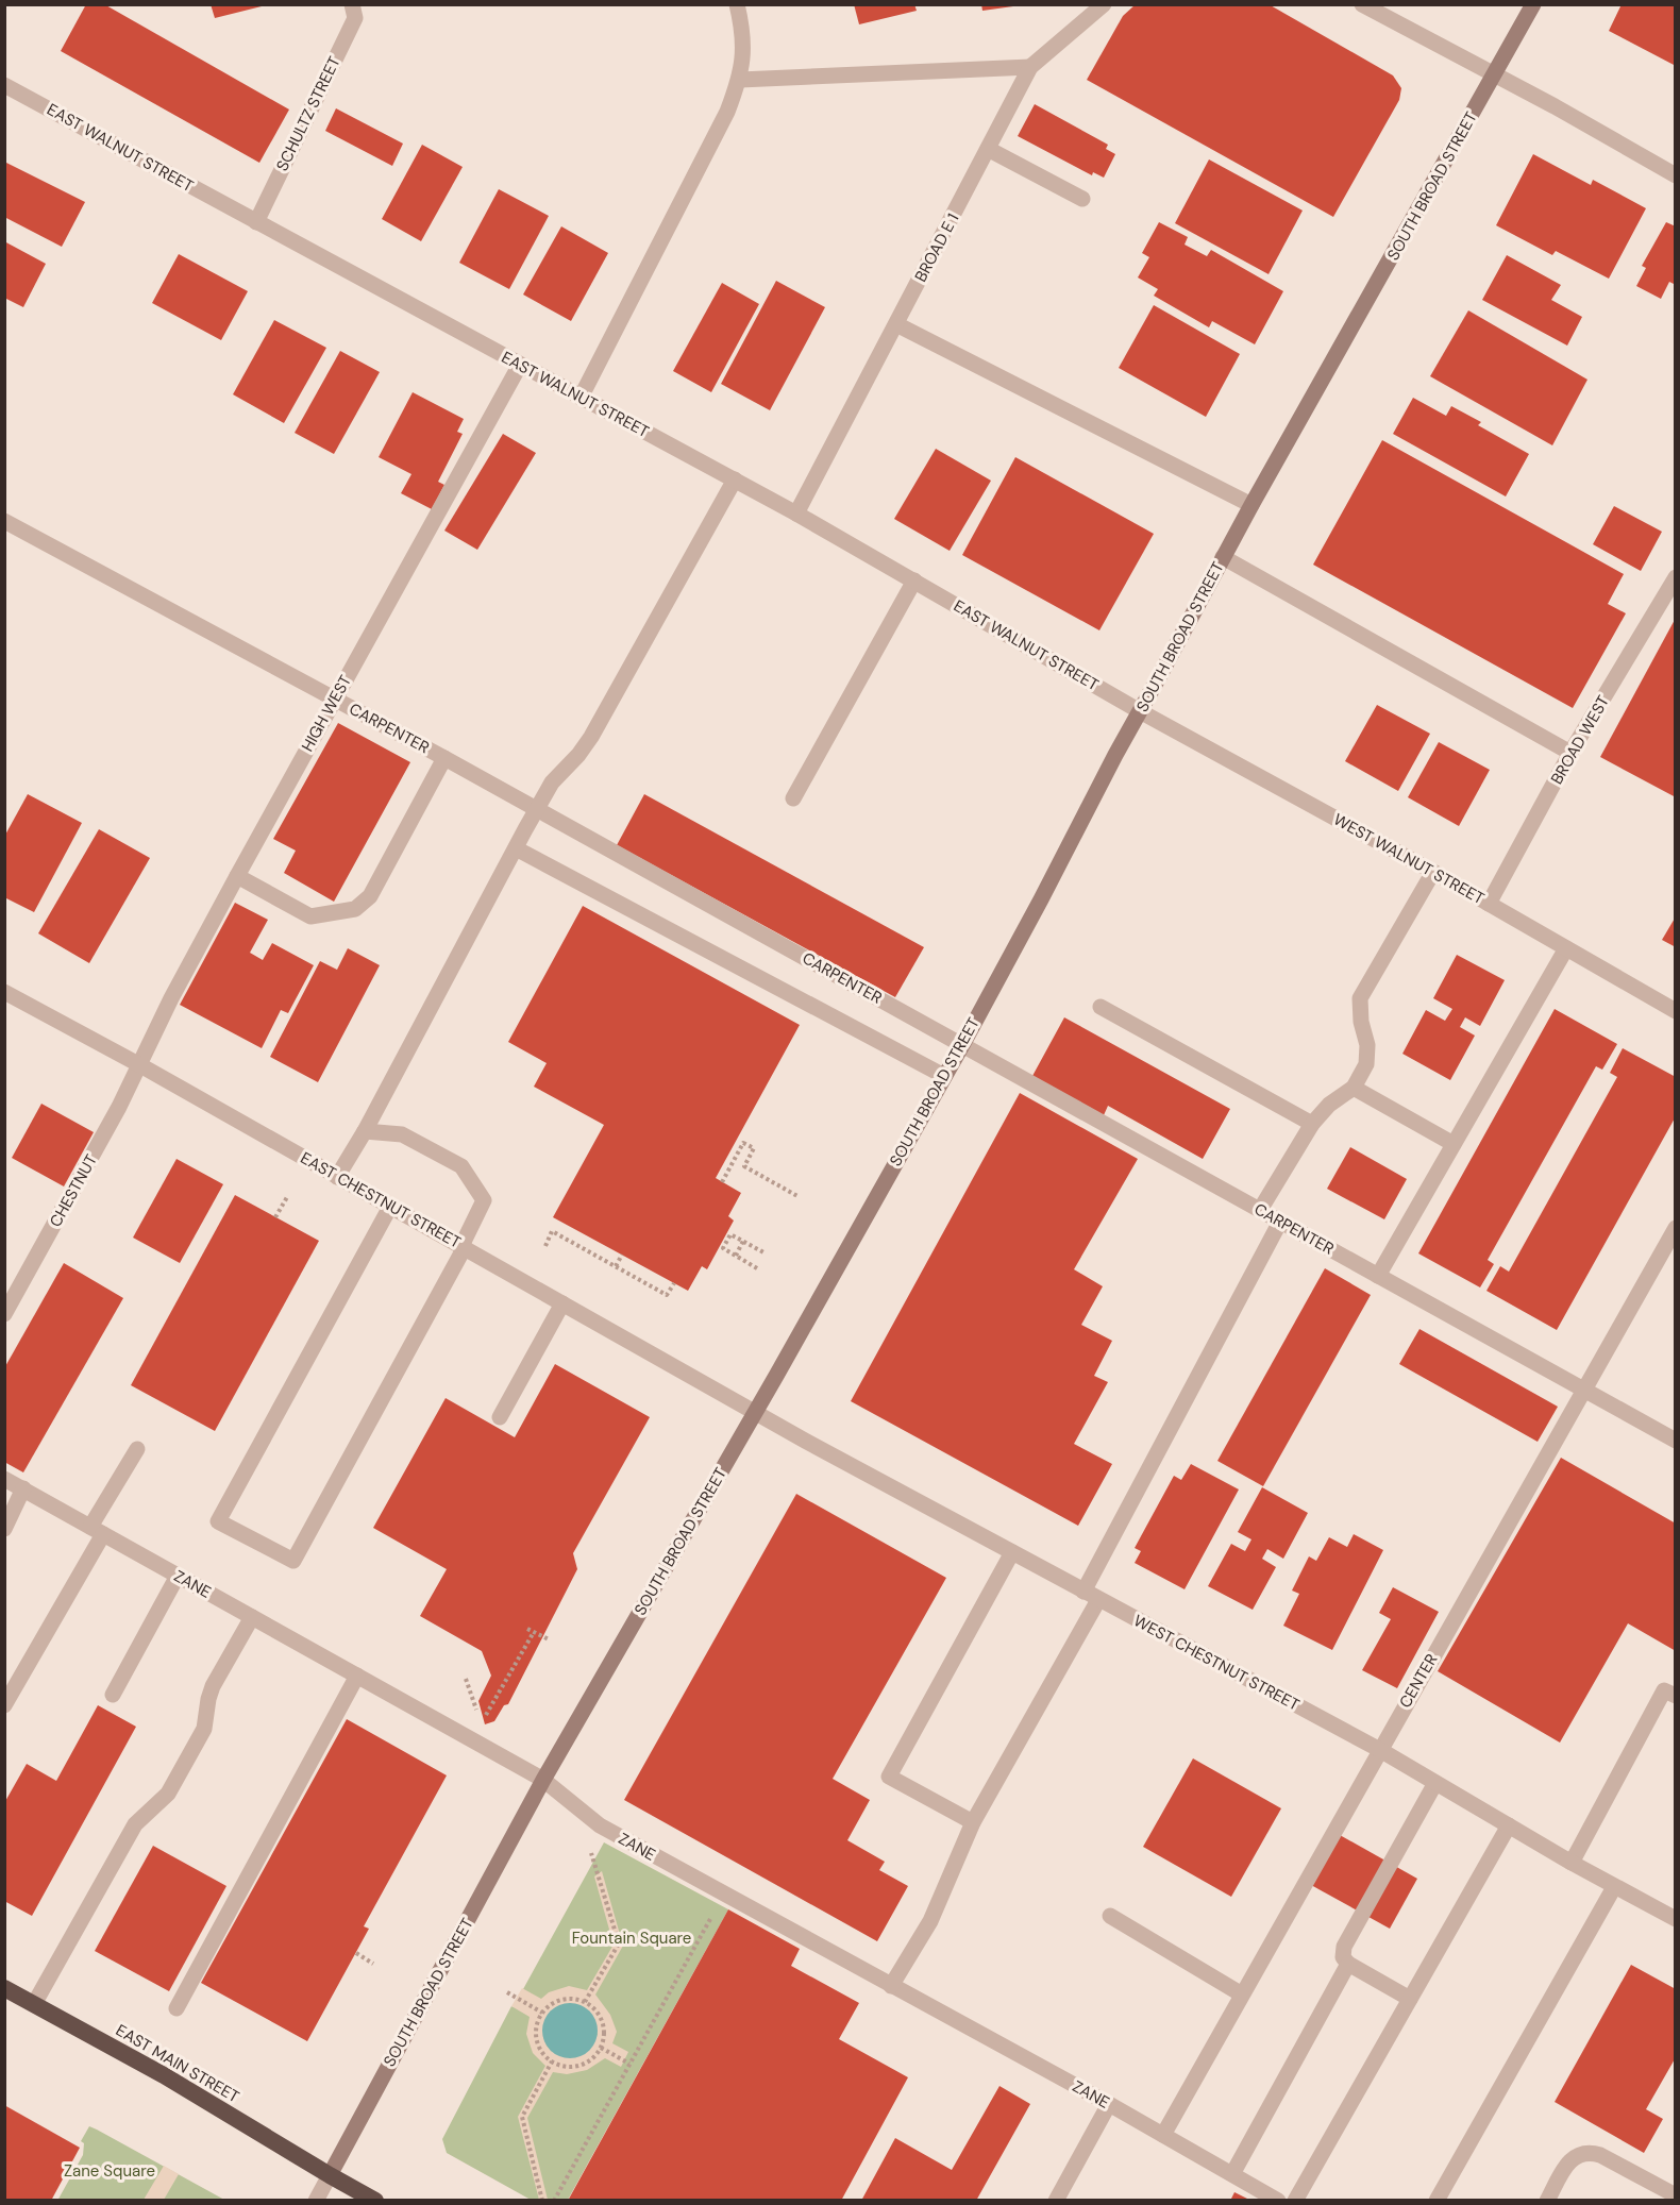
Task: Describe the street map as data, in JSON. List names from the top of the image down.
{
  "streets": {
    "highway": ["EAST MAIN STREET"],
    "main road": ["SOUTH BROAD STREET"],
    "street": [
      "SCHULTZ STREET",
      "EAST WALNUT STREET",
      "BROAD E 1",
      "HIGH WEST",
      "CARPENTER",
      "BROAD WEST",
      "WEST WALNUT STREET",
      "CHESTNUT",
      "EAST CHESTNUT STREET",
      "ZANE",
      "WEST CHESTNUT STREET",
      "CENTER"
    ]
  },
  "crossings": [
    ["SCHULTZ STREET", "EAST WALNUT STREET"],
    ["EAST WALNUT STREET", "SOUTH BROAD STREET"],
    ["EAST WALNUT STREET", "BROAD E 1"],
    ["EAST WALNUT STREET", "HIGH WEST"],
    ["EAST WALNUT STREET", "WEST WALNUT STREET"],
    ["SOUTH BROAD STREET", "CARPENTER"],
    ["SOUTH BROAD STREET", "WEST WALNUT STREET"],
    ["SOUTH BROAD STREET", "EAST CHESTNUT STREET"],
    ["SOUTH BROAD STREET", "ZANE"],
    ["SOUTH BROAD STREET", "WEST CHESTNUT STREET"],
    ["SOUTH BROAD STREET", "EAST MAIN STREET"],
    ["HIGH WEST", "CARPENTER"],
    ["HIGH WEST", "CHESTNUT"],
    ["HIGH WEST", "EAST CHESTNUT STREET"],
    ["CARPENTER", "CENTER"],
    ["BROAD WEST", "WEST WALNUT STREET"],
    ["CHESTNUT", "EAST CHESTNUT STREET"],
    ["EAST CHESTNUT STREET", "WEST CHESTNUT STREET"],
    ["ZANE", "CENTER"],
    ["WEST CHESTNUT STREET", "CENTER"]
  ],
  "parks": ["Fountain Square", "Zane Square"]
}
